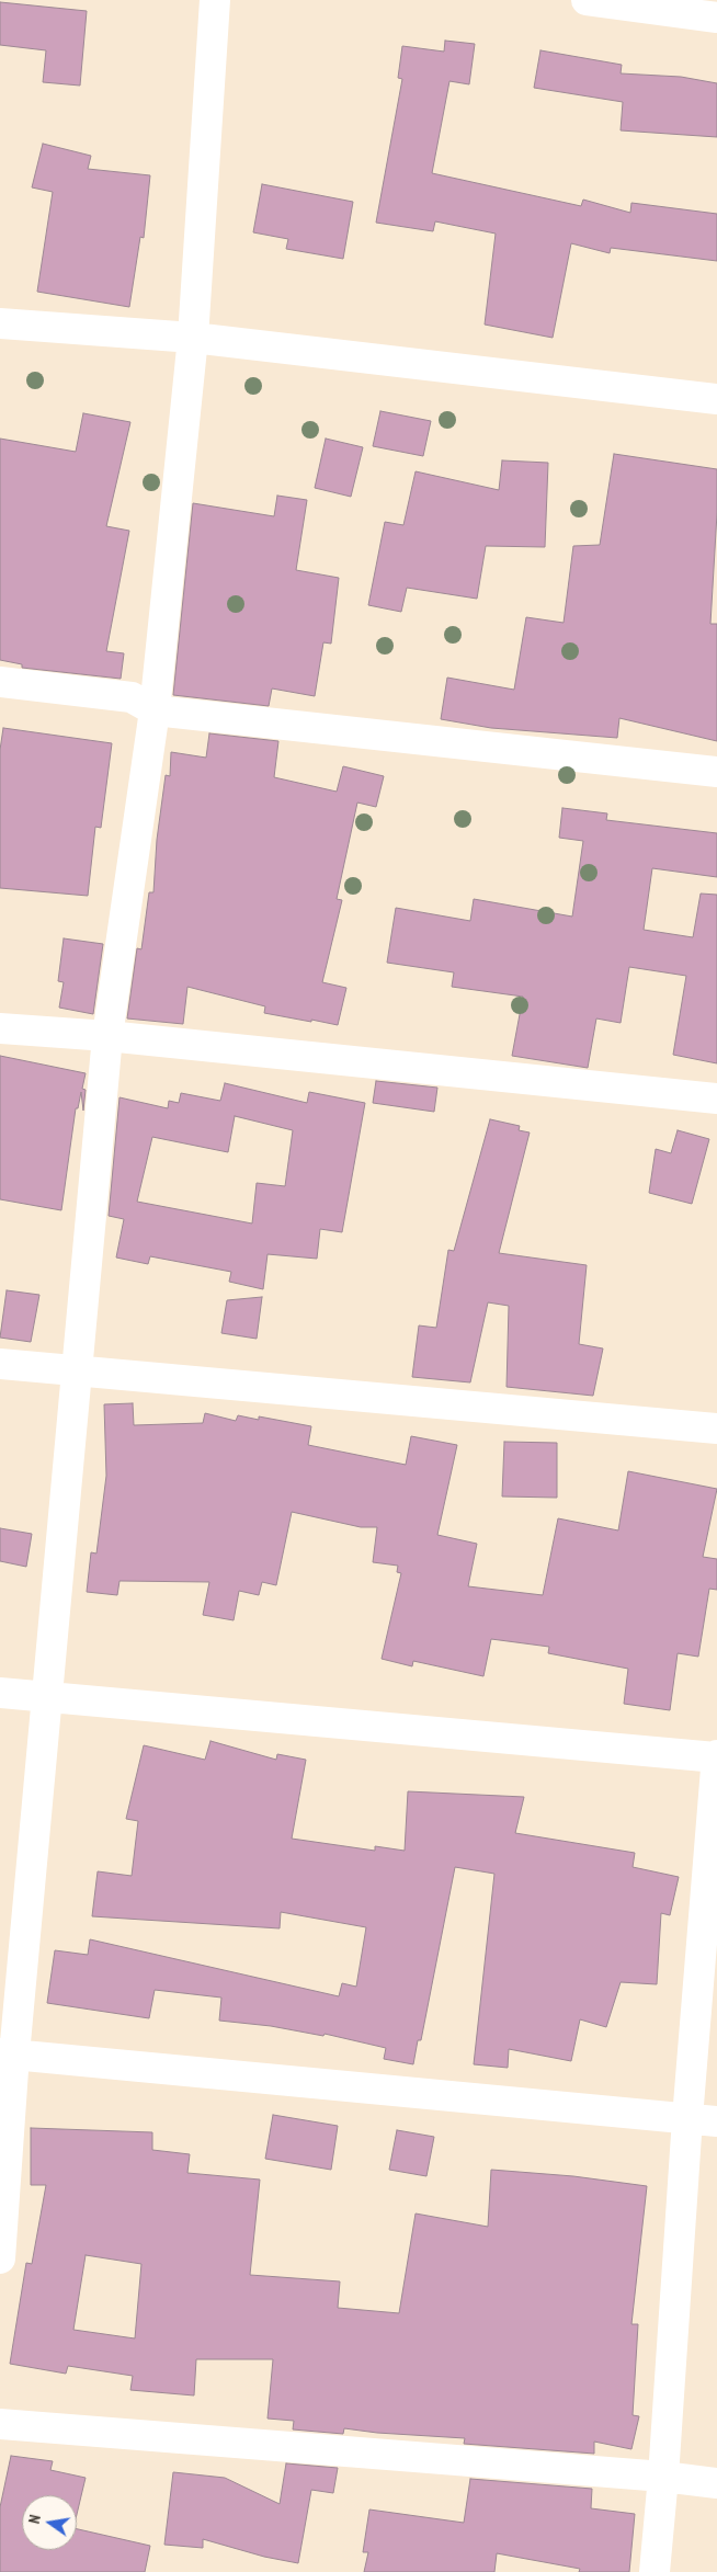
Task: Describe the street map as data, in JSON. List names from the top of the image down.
{
  "north": "left"
}
